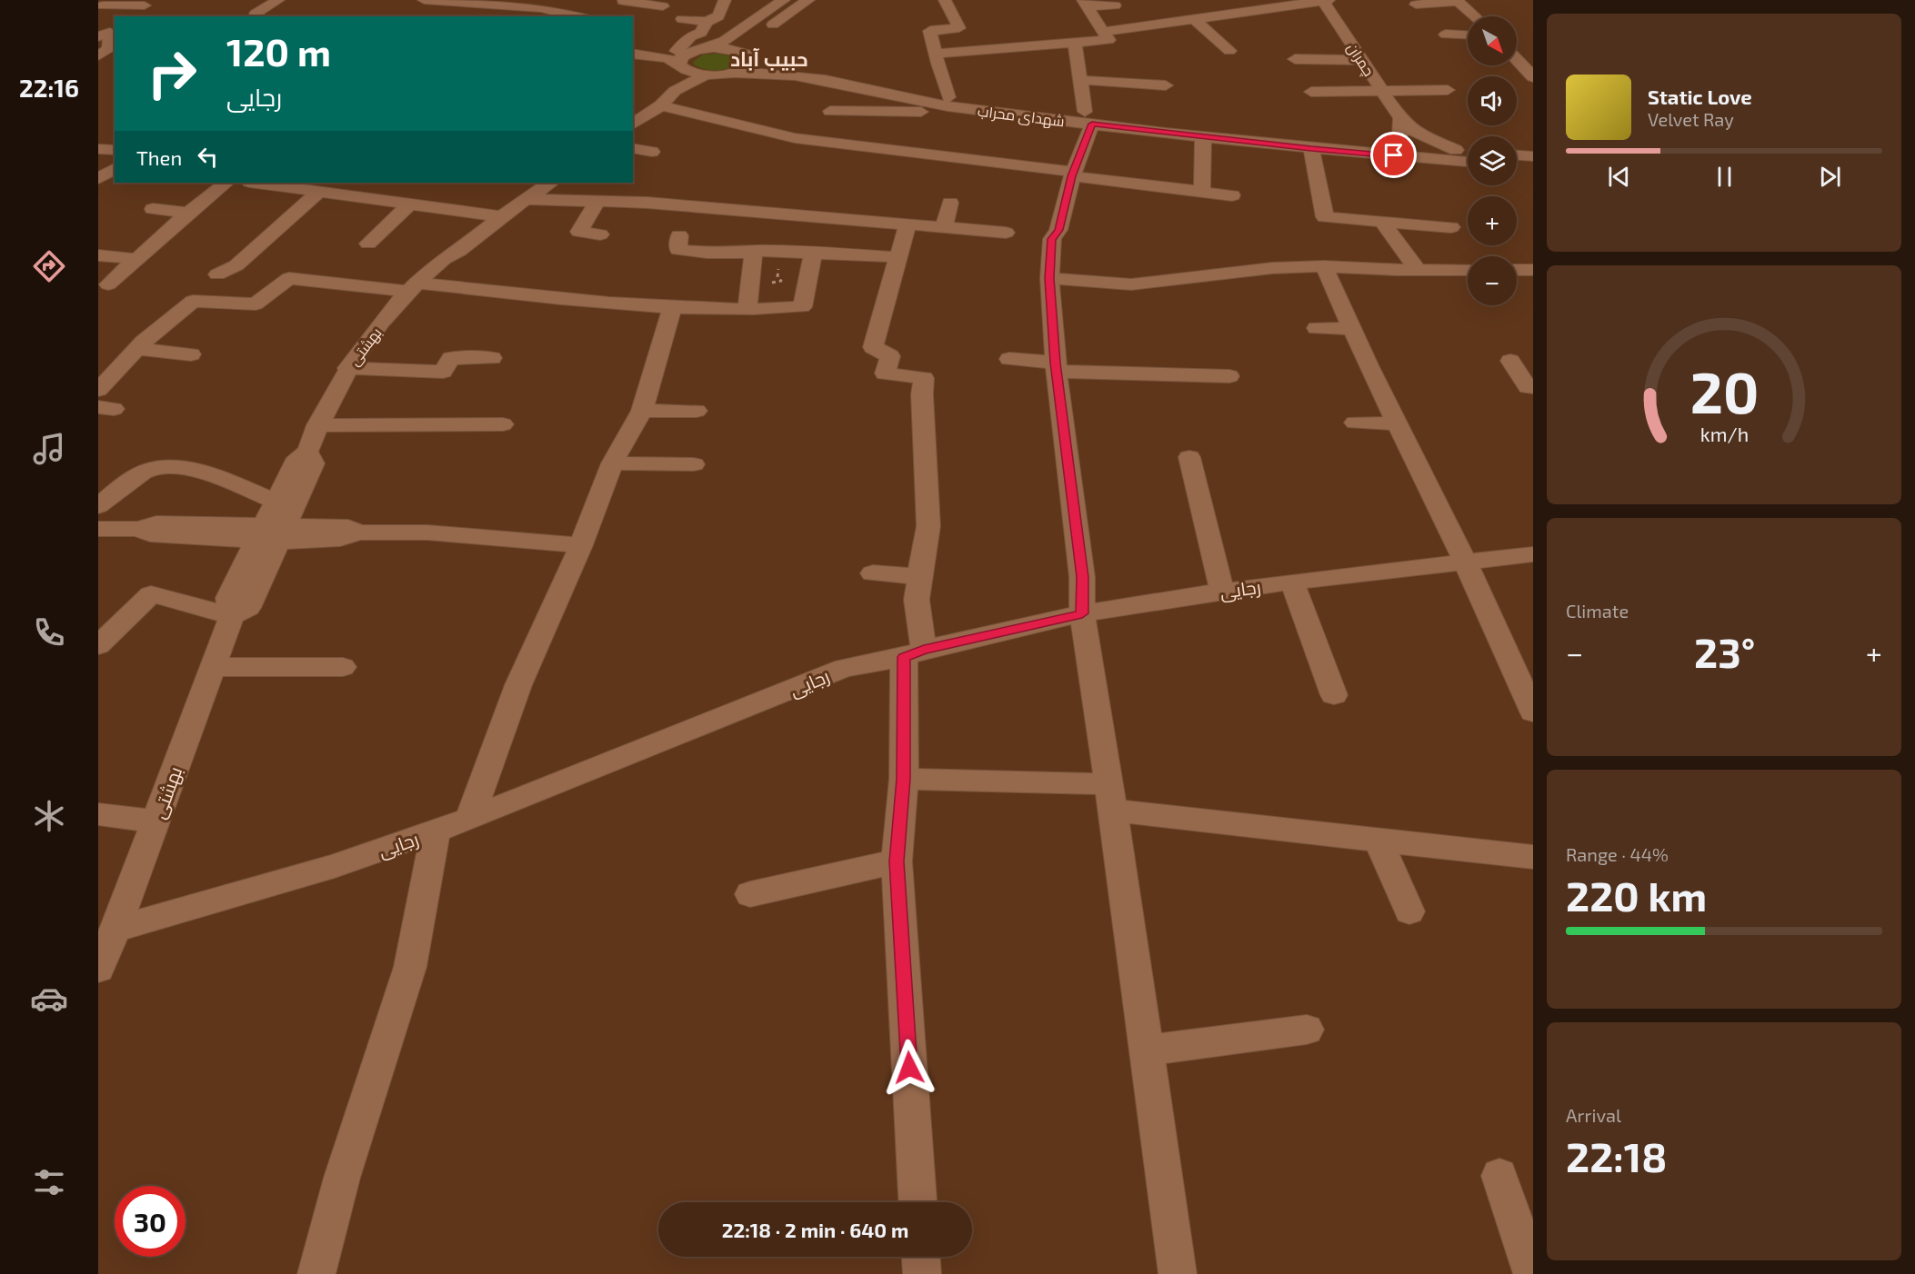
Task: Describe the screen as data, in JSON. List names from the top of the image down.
{
  "streets": {
    "street": [
      "چمران",
      "شهدای محراب",
      "بهشتی",
      "رجایی"
    ]
  },
  "crossings": [
    ["چمران", "شهدای محراب"],
    ["بهشتی", "رجایی"]
  ],
  "districts": ["حبیب آباد"],
  "north": "bottom right",
  "page": {
    "tabs": "22:16",
    "map_buttons": ["+", "−"],
    "turn": ["120 m", "رجایی"],
    "song": ["Static Love", "Velvet Ray"],
    "then": "Then",
    "tile": [
      "Climate",
      ["Range · 44%", "220 km"],
      ["Arrival", "22:18"]
    ],
    "heat": ["−", "23°", "+"],
    "limit": "30",
    "trip": "22:18 · 2 min · 640 m",
    "gauge": ["20", "km/h"]
  }
}
